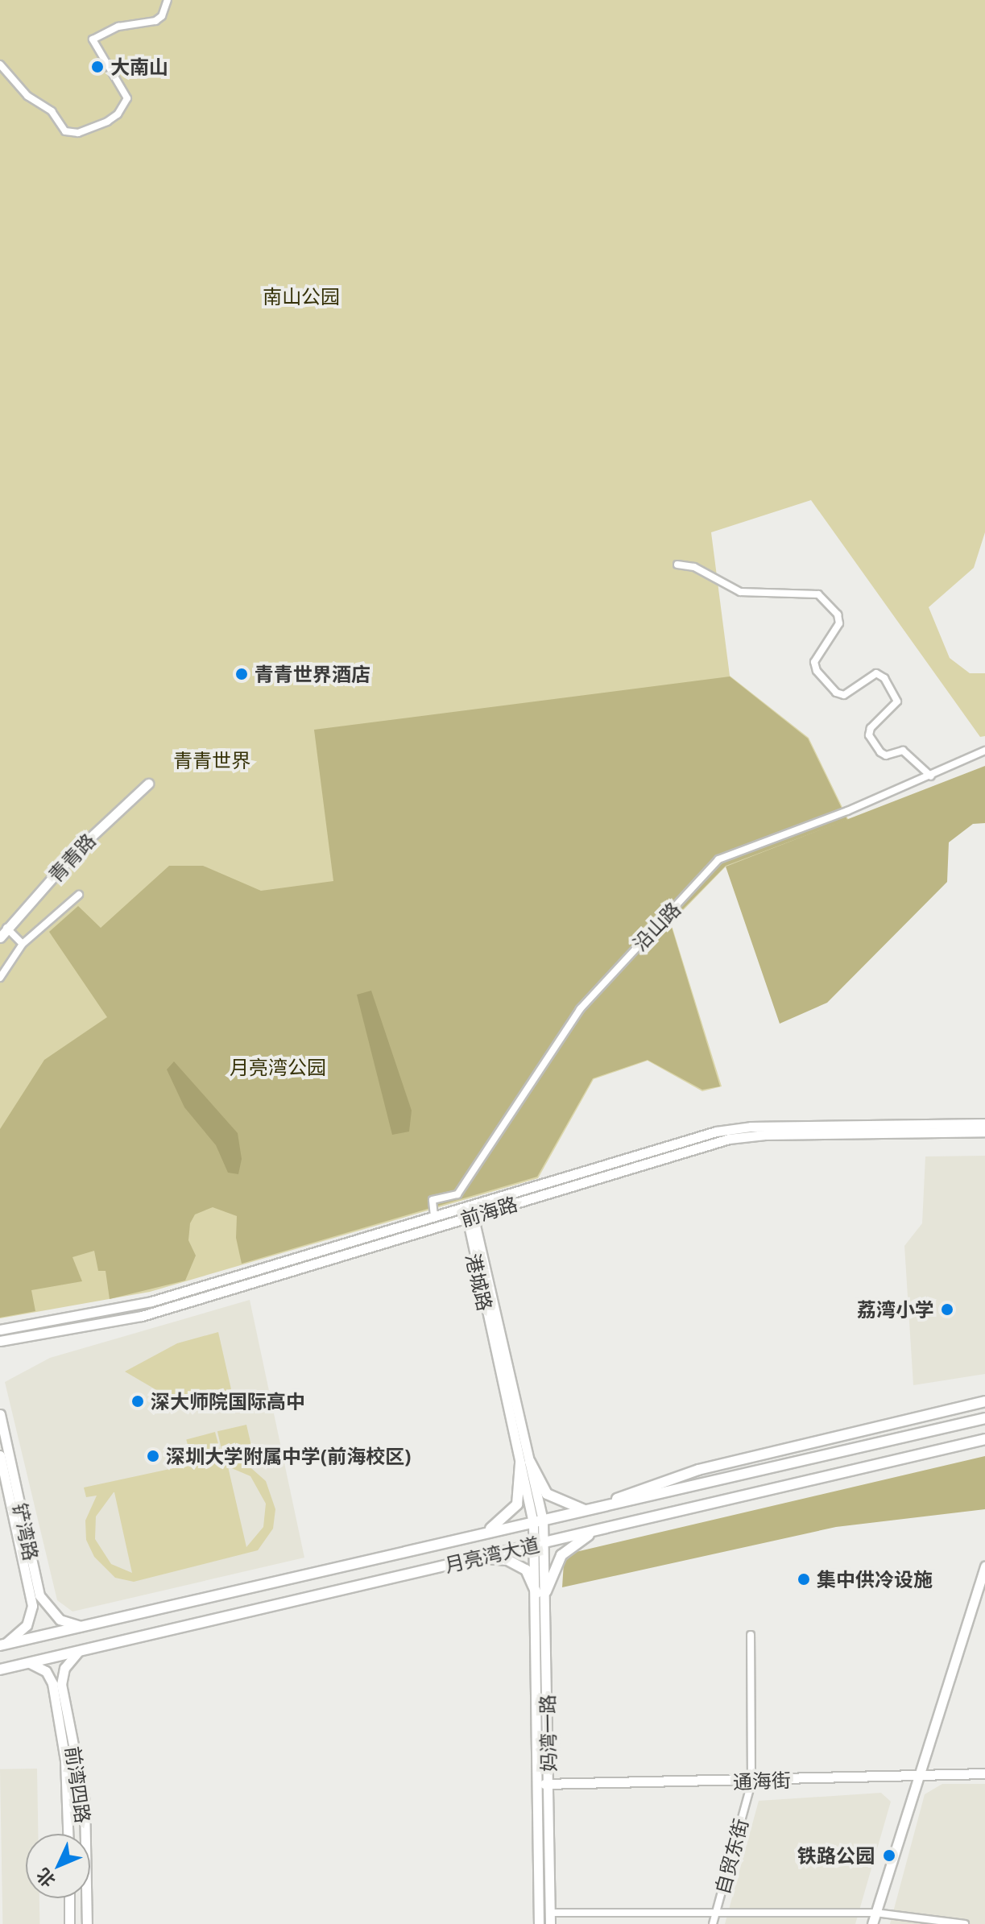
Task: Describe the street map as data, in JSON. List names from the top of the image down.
{
  "streets": {
    "main road": ["月亮湾大道"],
    "street": [
      "青青路",
      "沿山路",
      "前海路",
      "港城路",
      "铲湾路",
      "妈湾一路",
      "通海街",
      "前湾四路",
      "自贸东街"
    ]
  },
  "crossings": [
    ["沿山路", "前海路"],
    ["前海路", "港城路"],
    ["港城路", "月亮湾大道"],
    ["港城路", "妈湾一路"],
    ["铲湾路", "月亮湾大道"],
    ["月亮湾大道", "妈湾一路"],
    ["月亮湾大道", "前湾四路"],
    ["妈湾一路", "通海街"],
    ["通海街", "自贸东街"]
  ],
  "parks": ["南山公园", "青青世界", "月亮湾公园"],
  "places": [
    "大南山",
    "青青世界酒店",
    "荔湾小学",
    "深大师院国际高中",
    "深圳大学附属中学(前海校区)",
    "集中供冷设施",
    "铁路公园"
  ],
  "north": "bottom left"
}
